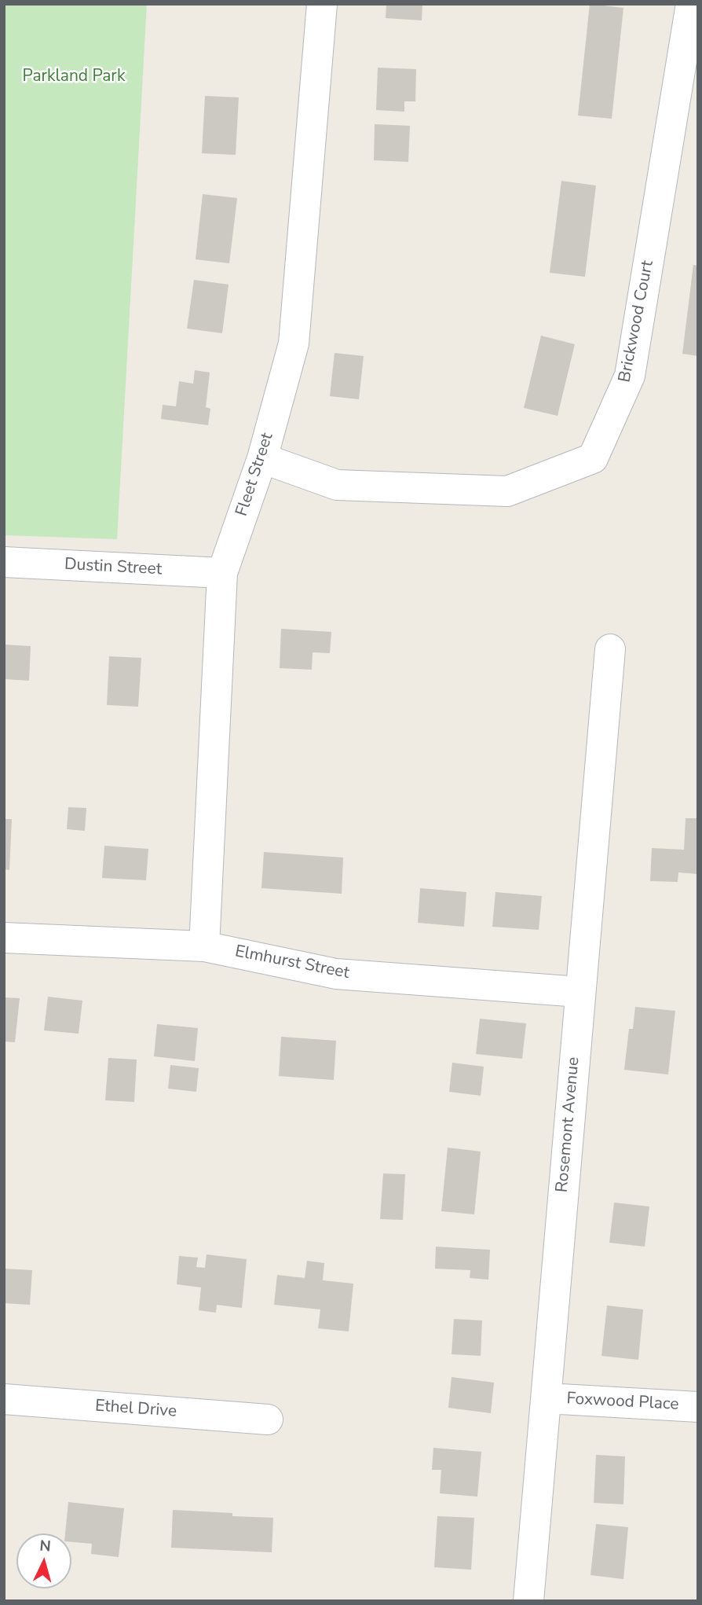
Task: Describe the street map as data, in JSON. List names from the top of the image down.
{
  "streets": {
    "street": [
      "Brickwood Court",
      "Fleet Street",
      "Dustin Street",
      "Elmhurst Street",
      "Rosemont Avenue",
      "Foxwood Place",
      "Ethel Drive"
    ]
  },
  "crossings": [
    ["Brickwood Court", "Fleet Street"],
    ["Fleet Street", "Dustin Street"],
    ["Fleet Street", "Elmhurst Street"],
    ["Elmhurst Street", "Rosemont Avenue"],
    ["Rosemont Avenue", "Foxwood Place"]
  ],
  "parks": ["Parkland Park"],
  "north": "top"
}
